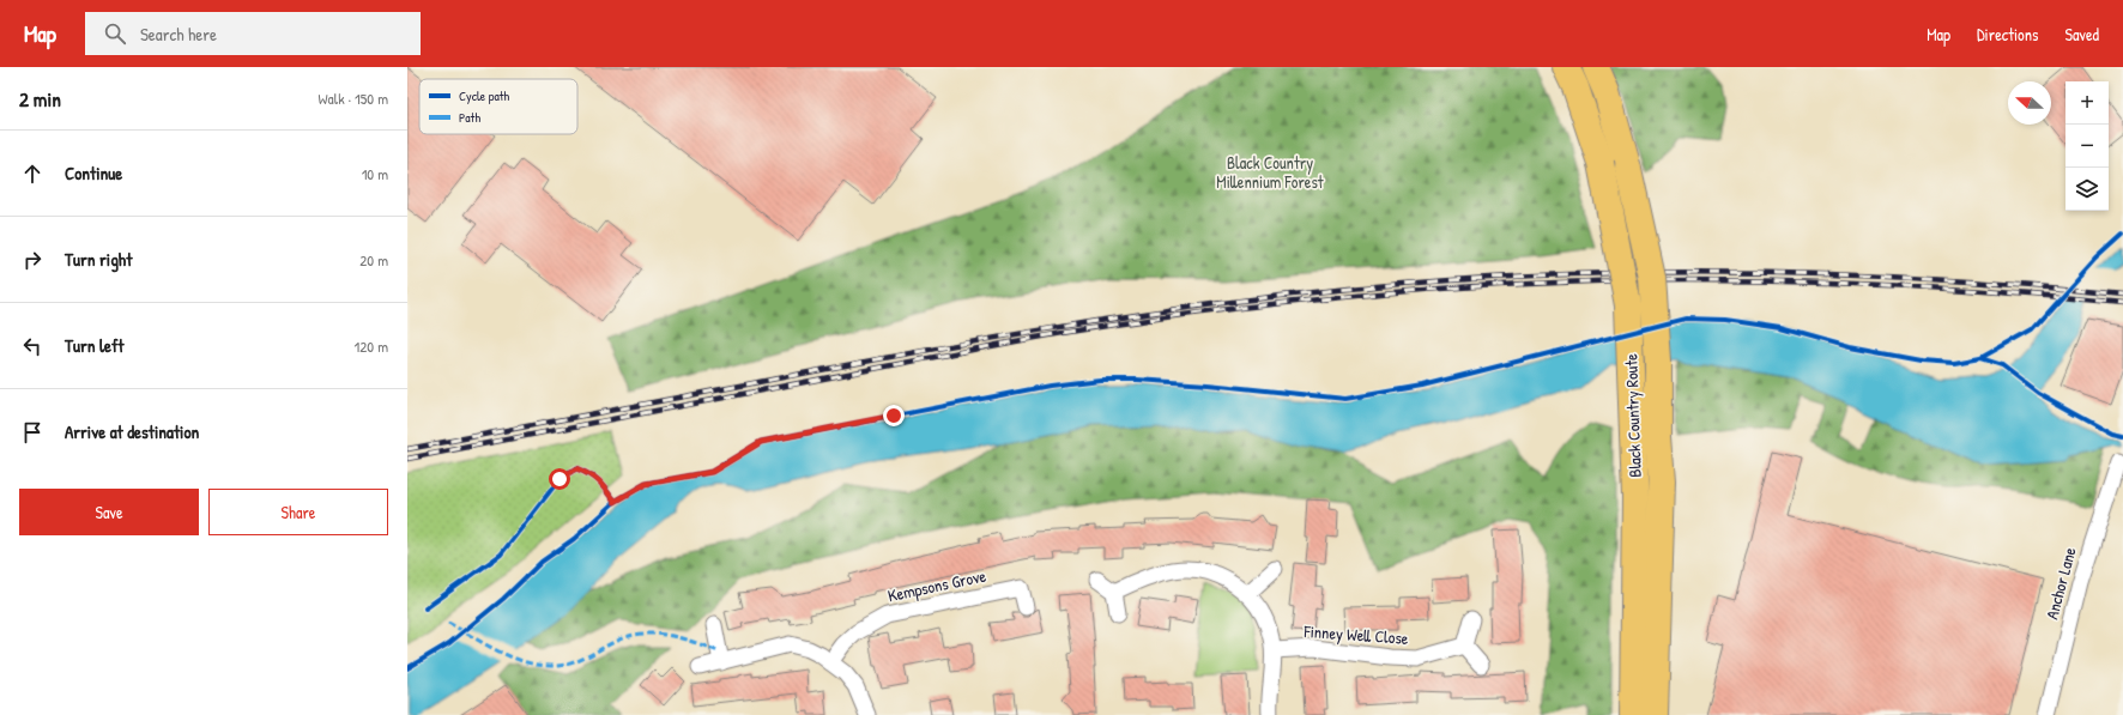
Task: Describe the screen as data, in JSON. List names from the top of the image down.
{
  "streets": {
    "highway": ["Black Country Route"],
    "street": ["Anchor Lane", "Kempsons Grove", "Finney Well Close"]
  },
  "parks": ["Black Country Millennium Forest"],
  "legend": ["Cycle path", "Path"],
  "north": "left",
  "page": {
    "header": "Map",
    "search": "Search here",
    "nav": ["Map", "Directions", "Saved"],
    "heading": ["2 min", "Walk · 150 m"],
    "map_buttons": ["+", "−"],
    "list": [
      ["Continue", "10 m"],
      ["Turn right", "20 m"],
      ["Turn left", "120 m"],
      "Arrive at destination"
    ],
    "buttons": ["Save", "Share"]
  }
}
